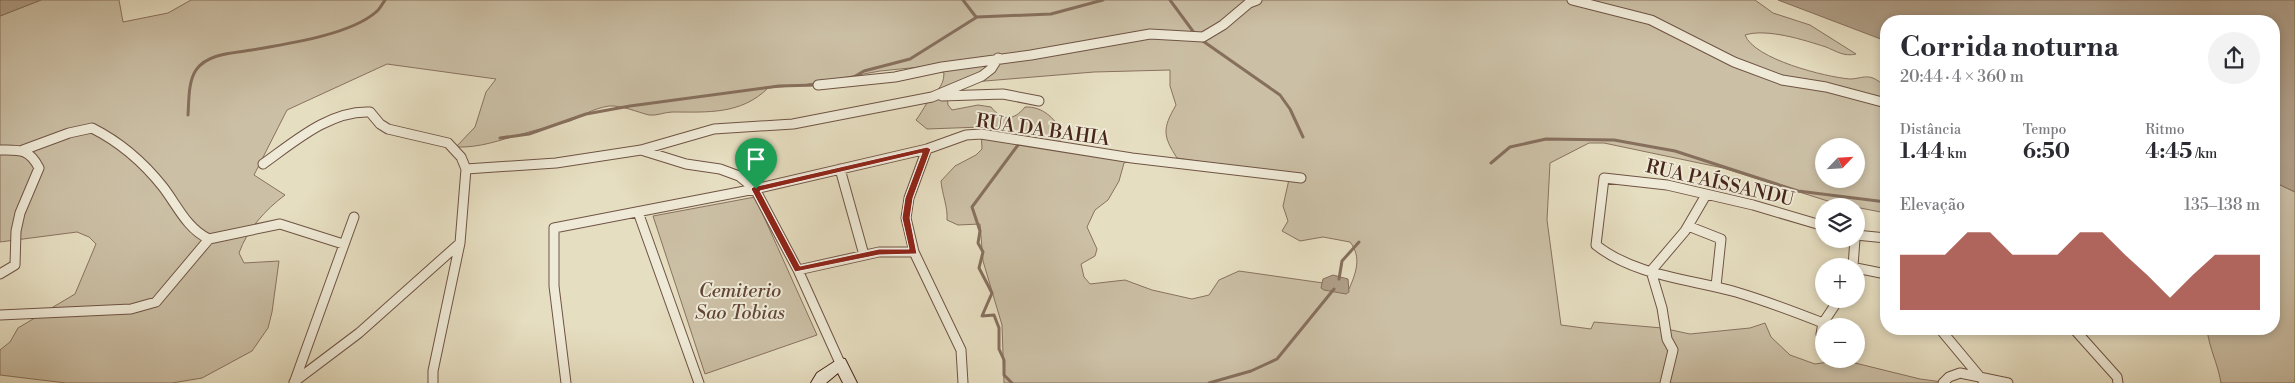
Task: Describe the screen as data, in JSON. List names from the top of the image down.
{
  "streets": {
    "street": ["RUA DA BAHIA", "RUA PAÍSSANDU"]
  },
  "parks": ["Cemiterio Sao Tobias"],
  "north": "top right",
  "page": {
    "heading": ["Corrida noturna", "20:44 · 4 × 360 m"],
    "stats": [
      ["Distância", "1.44 km"],
      ["Tempo", "6:50"],
      ["Ritmo", "4:45 /km"]
    ],
    "map_buttons": ["+", "−"],
    "chart": ["Elevação", "135–138 m"]
  }
}
